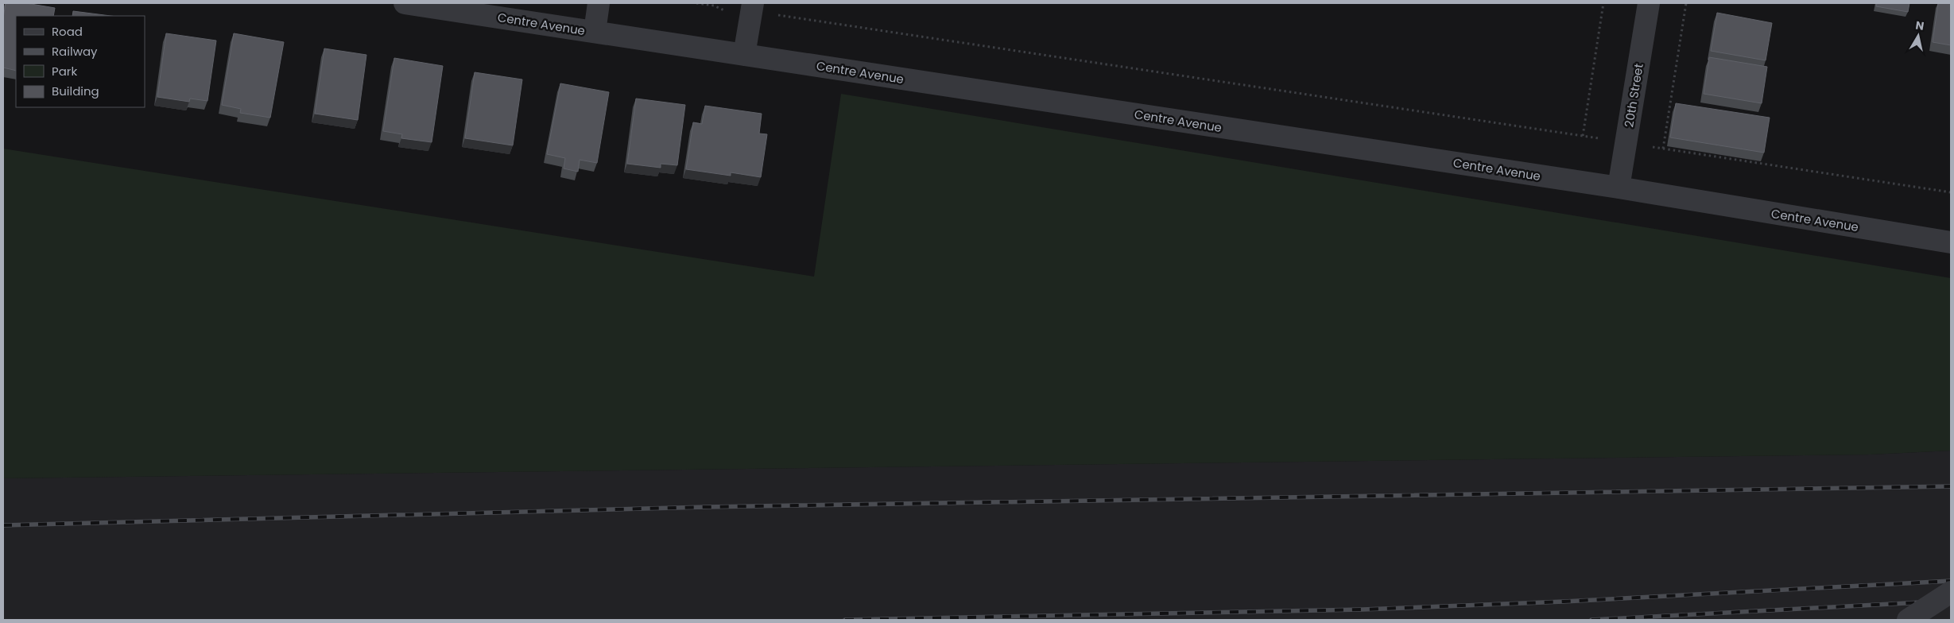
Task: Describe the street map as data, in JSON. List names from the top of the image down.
{
  "streets": {
    "street": ["Centre Avenue", "20th Street"]
  },
  "crossings": [
    ["Centre Avenue", "20th Street"]
  ],
  "legend": [
    "Road",
    "Railway",
    "Park",
    "Building"
  ],
  "north": "top"
}
